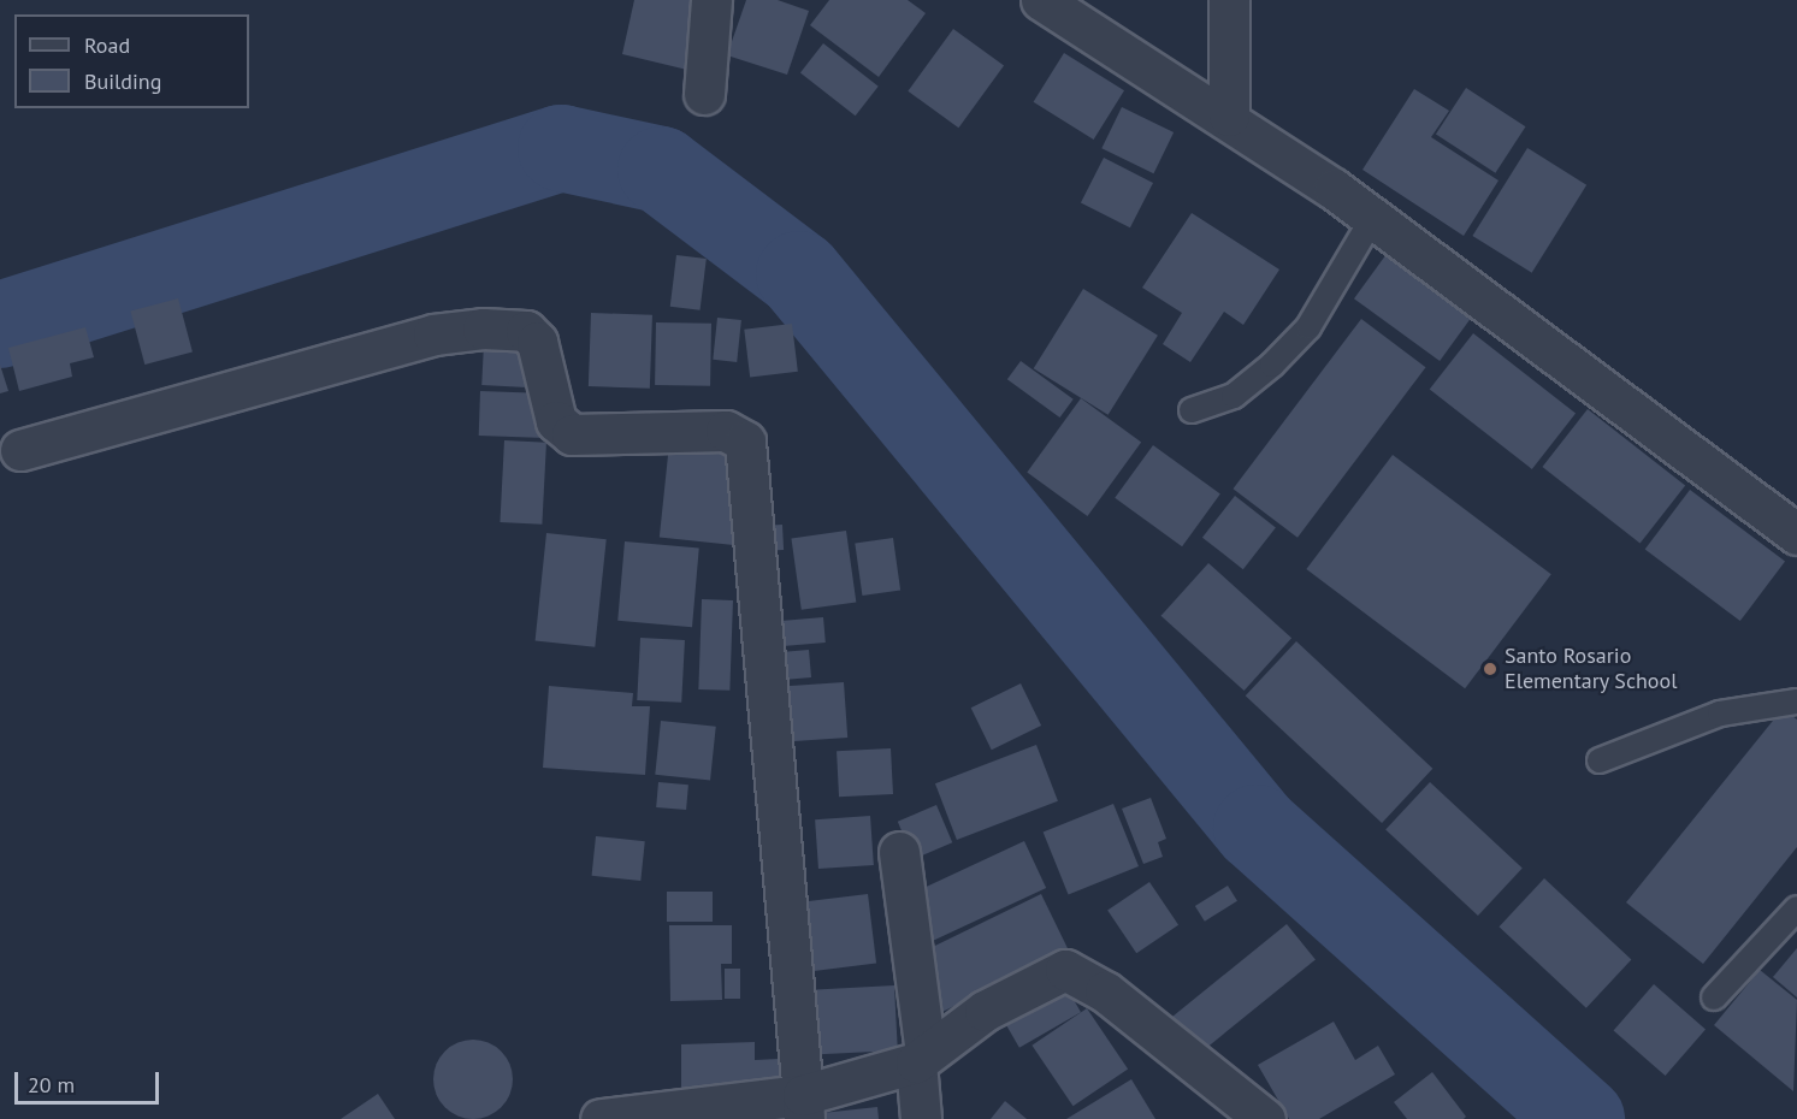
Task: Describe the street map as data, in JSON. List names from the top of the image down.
{
  "places": ["Santo Rosario Elementary School"],
  "legend": ["Road", "Building"],
  "scale_bar": "20 m"
}
